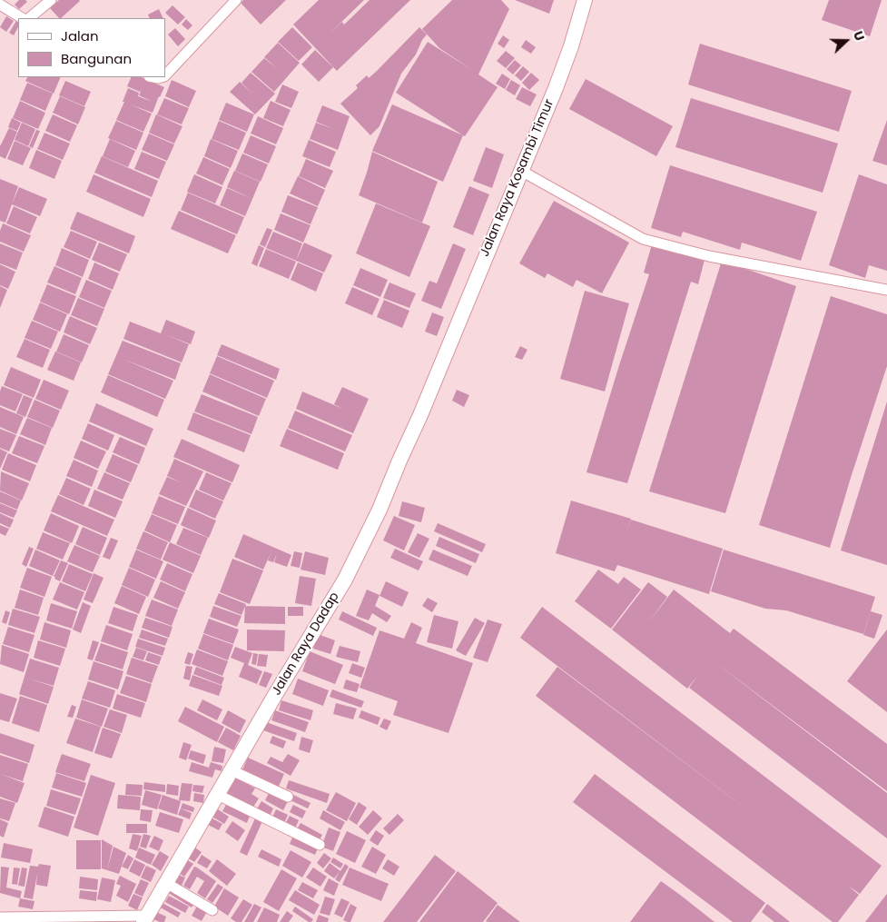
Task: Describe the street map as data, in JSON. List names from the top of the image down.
{
  "streets": {
    "main road": ["Jalan Raya Kosambi Timur", "Jalan Raya Dadap"]
  },
  "crossings": [
    ["Jalan Raya Kosambi Timur", "Jalan Raya Dadap"]
  ],
  "legend": ["Jalan", "Bangunan"],
  "north": "right"
}
